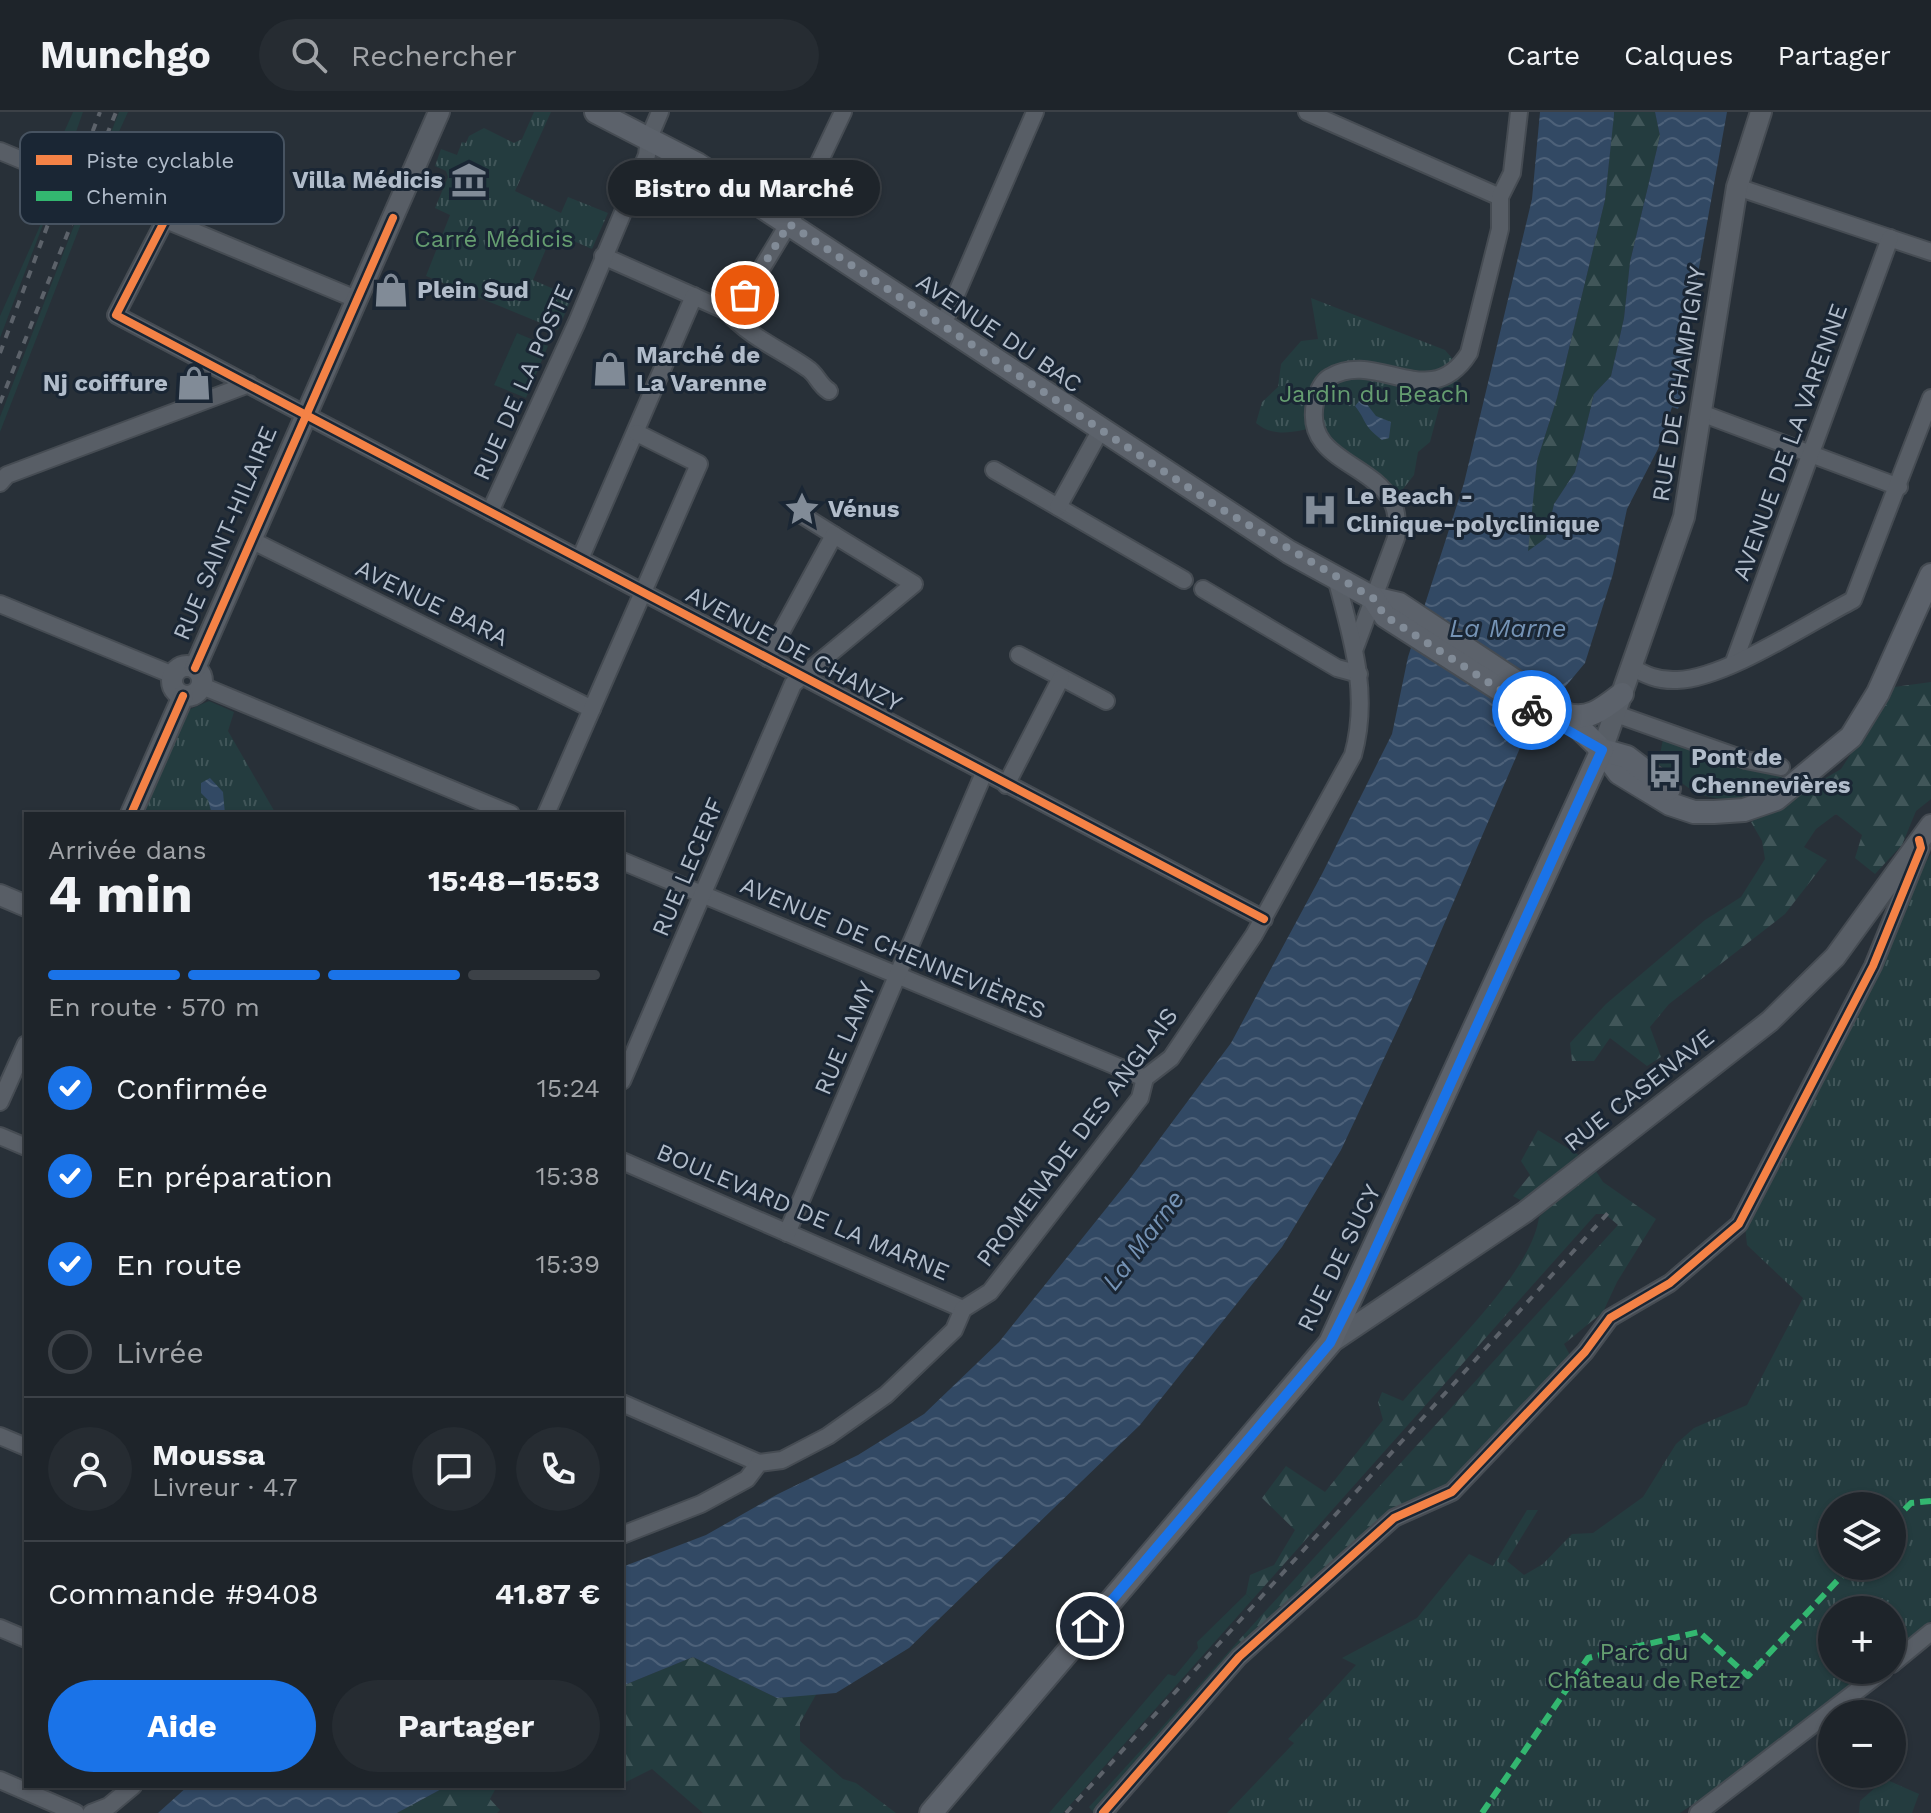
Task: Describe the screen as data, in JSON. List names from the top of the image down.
{
  "streets": {
    "main road": ["AVENUE DU BAC", "RUE DE SUCY"],
    "street": [
      "RUE DE LA POSTE",
      "RUE DE CHAMPIGNY",
      "AVENUE DE LA VARENNE",
      "RUE SAINT-HILAIRE",
      "AVENUE BARA",
      "AVENUE DE CHANZY",
      "RUE LECERF",
      "AVENUE DE CHENNEVIÈRES",
      "RUE LAMY",
      "RUE CASENAVE",
      "PROMENADE DES ANGLAIS",
      "BOULEVARD DE LA MARNE"
    ]
  },
  "crossings": [
    ["AVENUE DU BAC", "RUE DE LA POSTE"],
    ["AVENUE DU BAC", "PROMENADE DES ANGLAIS"],
    ["RUE DE LA POSTE", "AVENUE DE CHANZY"],
    ["RUE DE CHAMPIGNY", "RUE DE SUCY"],
    ["RUE SAINT-HILAIRE", "AVENUE BARA"],
    ["RUE SAINT-HILAIRE", "AVENUE DE CHANZY"],
    ["AVENUE DE CHANZY", "RUE LECERF"],
    ["AVENUE DE CHANZY", "RUE LAMY"],
    ["AVENUE DE CHANZY", "PROMENADE DES ANGLAIS"],
    ["RUE LECERF", "AVENUE DE CHENNEVIÈRES"],
    ["AVENUE DE CHENNEVIÈRES", "RUE LAMY"],
    ["AVENUE DE CHENNEVIÈRES", "PROMENADE DES ANGLAIS"],
    ["RUE LAMY", "BOULEVARD DE LA MARNE"],
    ["RUE CASENAVE", "RUE DE SUCY"],
    ["PROMENADE DES ANGLAIS", "BOULEVARD DE LA MARNE"]
  ],
  "water": ["La Marne"],
  "parks": ["Carré Médicis", "Jardin du Beach", "Parc du Château de Retz"],
  "places": {
    "museum": ["Villa Médicis"],
    "shop": ["Plein Sud", "Marché de La Varenne", "Nj coiffure"],
    "other": ["Bistro du Marché"],
    "place": ["Vénus"],
    "hospital": ["Le Beach - Clinique-polyclinique"],
    "bus stop": ["Pont de Chennevières"]
  },
  "legend": ["Piste cyclable", "Chemin"],
  "page": {
    "header": "Munchgo",
    "search": "Rechercher",
    "nav": ["Carte", "Calques", "Partager"],
    "bubble": "Bistro du Marché",
    "heading": ["4 min", "Arrivée dans", "15:48–15:53"],
    "panel": [
      "Moussa",
      "Livreur · 4.7",
      "Commande #9408",
      "41.87 €"
    ],
    "bar": "En route · 570 m",
    "list": [
      ["Confirmée", "15:24"],
      ["En préparation", "15:38"],
      ["En route", "15:39"],
      "Livrée"
    ],
    "map_buttons": ["+", "−"],
    "buttons": ["Aide", "Partager"]
  }
}
